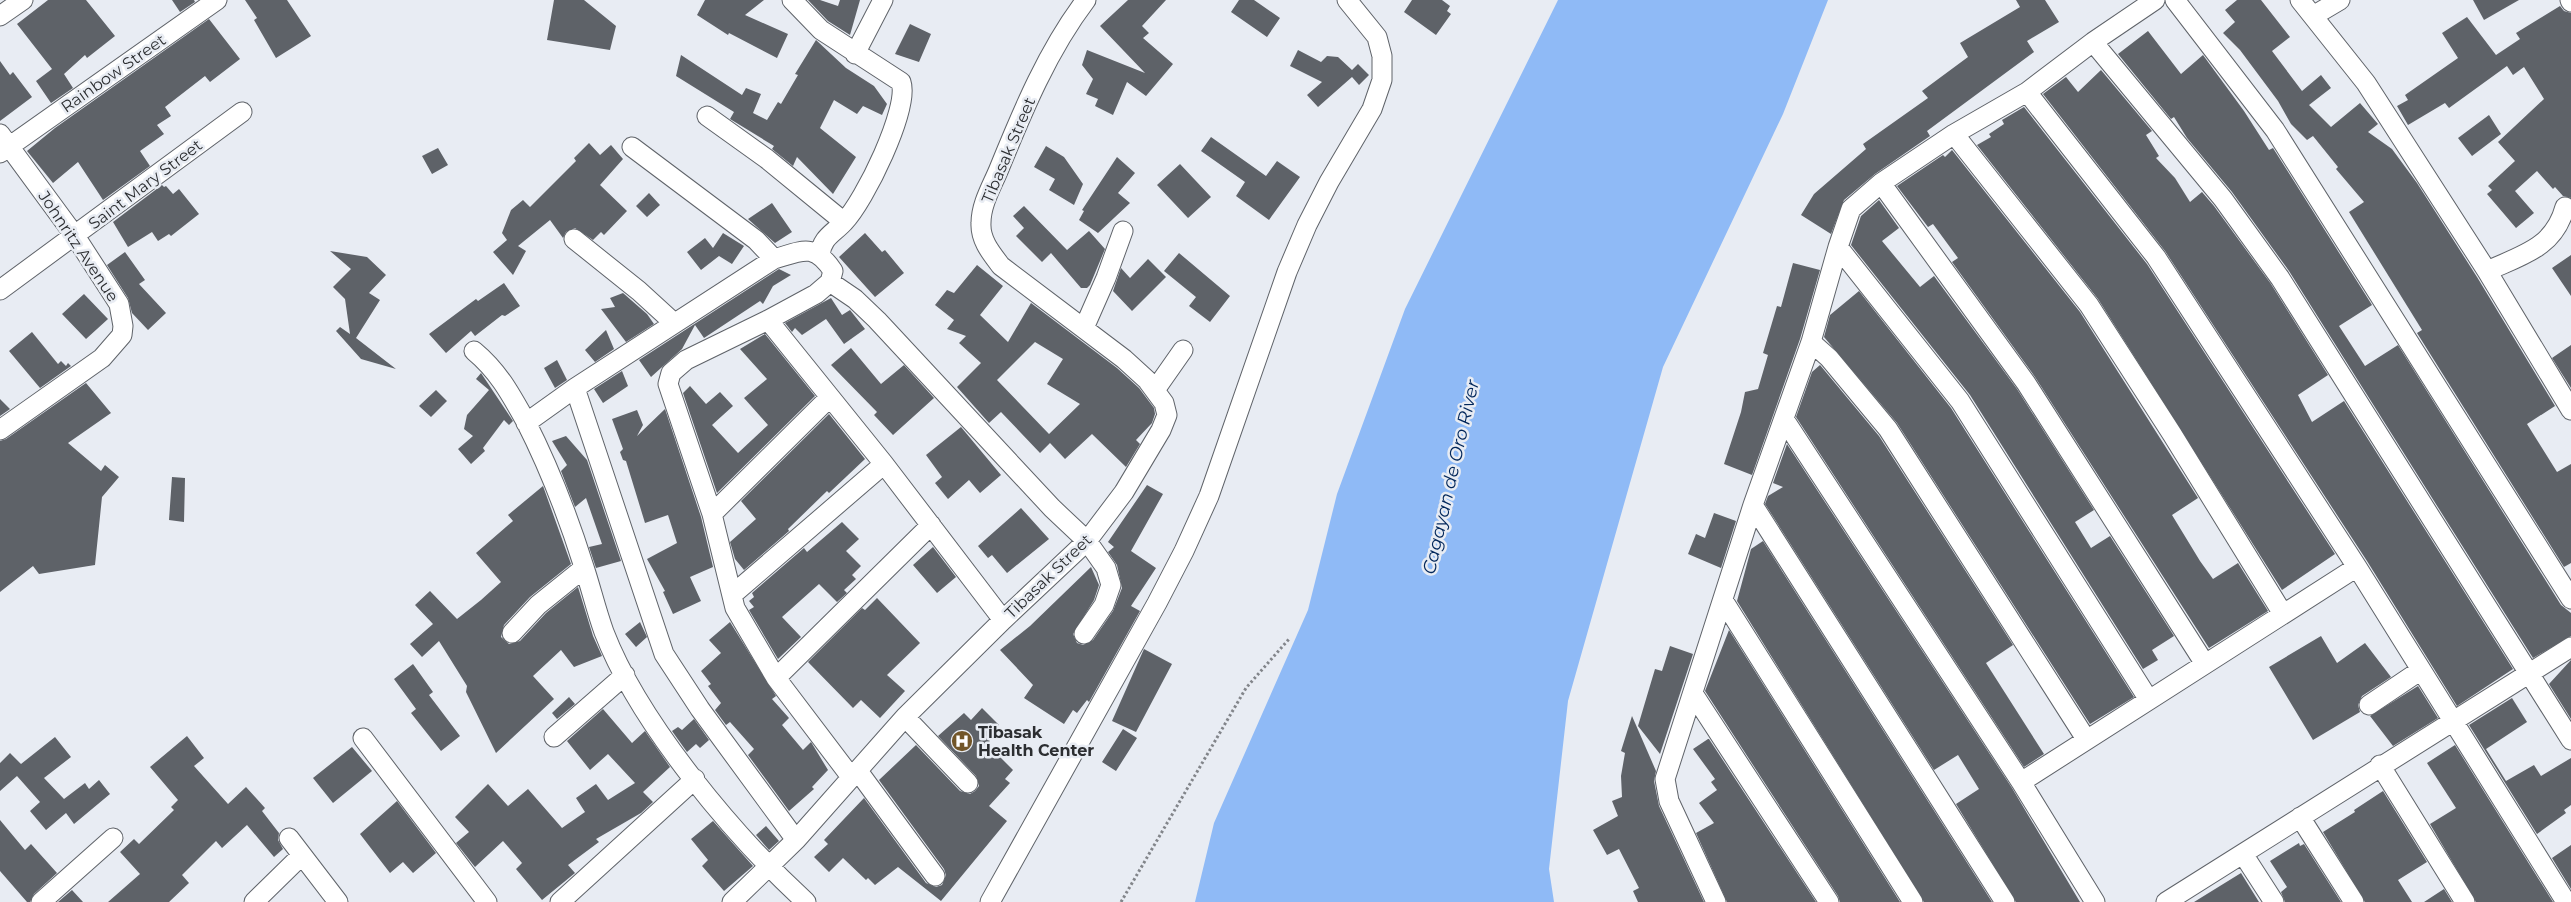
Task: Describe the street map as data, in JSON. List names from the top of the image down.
{
  "streets": {
    "street": [
      "Rainbow Street",
      "Tibasak Street",
      "Saint Mary Street",
      "Johnritz Avenue"
    ]
  },
  "crossings": [
    ["Rainbow Street", "Johnritz Avenue"],
    ["Saint Mary Street", "Johnritz Avenue"]
  ],
  "water": ["Cagayan de Oro River"],
  "places": {
    "hospital": ["Tibasak Health Center"]
  }
}
